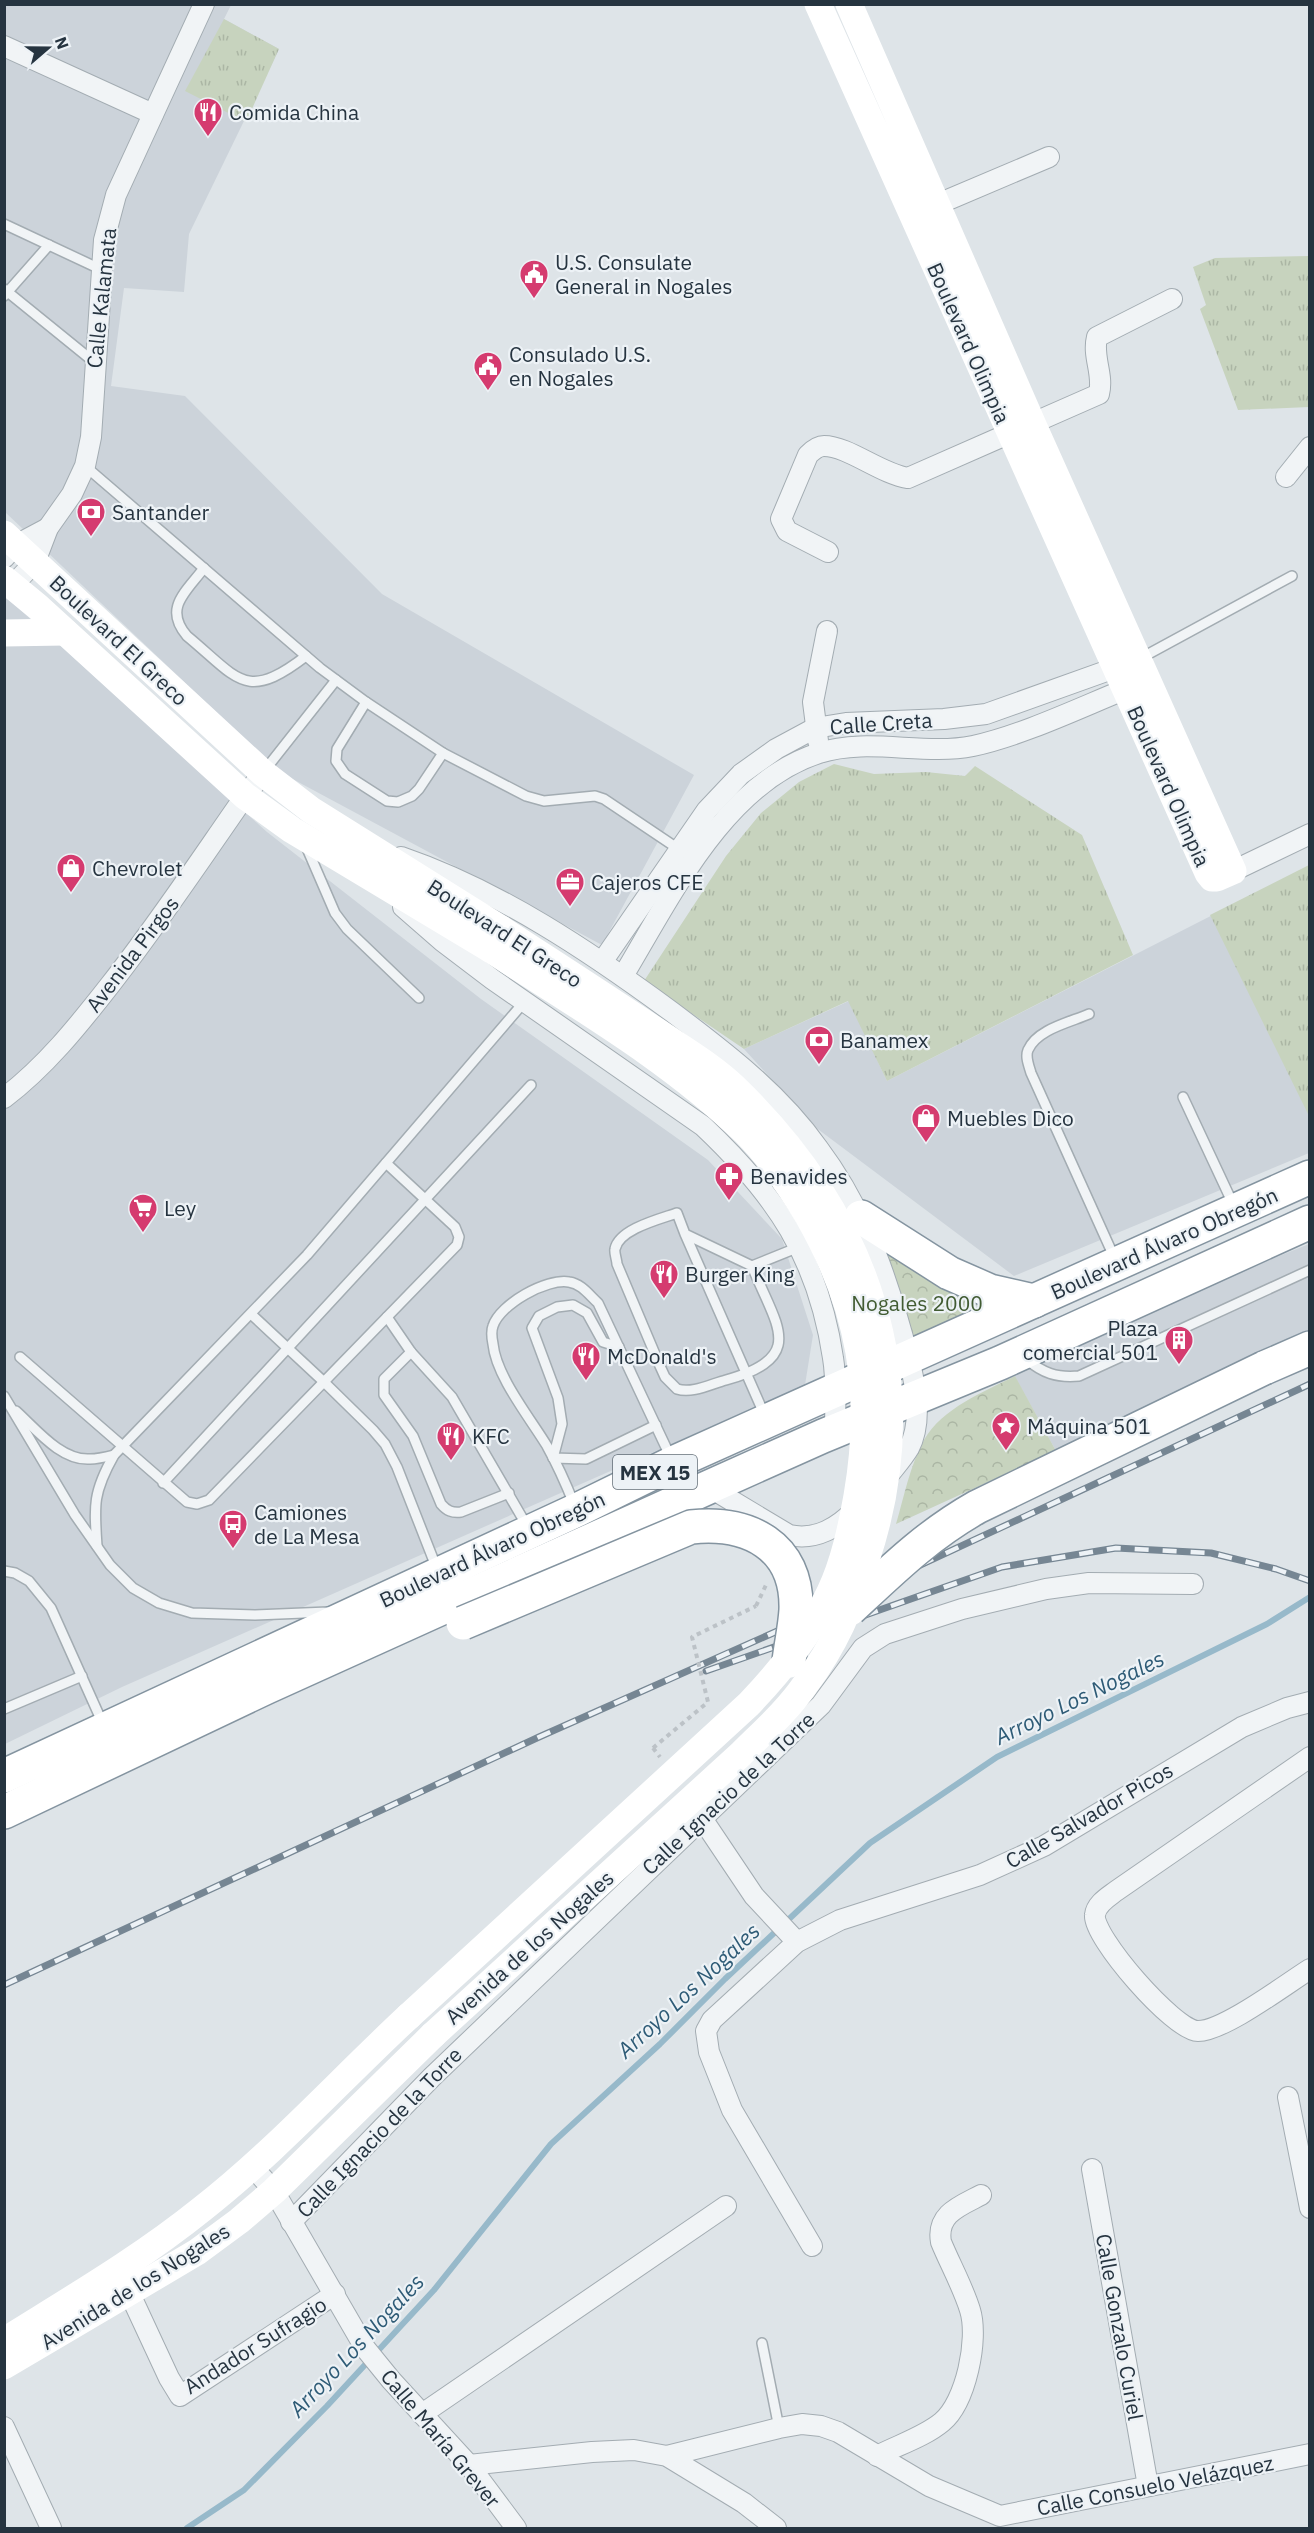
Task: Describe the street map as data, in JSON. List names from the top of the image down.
{
  "streets": {
    "highway": ["Boulevard Álvaro Obregón", "MEX 15"],
    "main road": ["Boulevard Olimpia", "Boulevard El Greco", "Avenida de los Nogales"],
    "street": [
      "Calle Kalamata",
      "Calle Creta",
      "Avenida Pirgos",
      "Calle Ignacio de la Torre",
      "Calle Salvador Picos",
      "Calle Gonzalo Curiel",
      "Andador Sufragio",
      "Calle María Grever",
      "Calle Consuelo Velázquez"
    ]
  },
  "crossings": [
    ["Calle Kalamata", "Boulevard El Greco"],
    ["Boulevard Olimpia", "Calle Creta"],
    ["Boulevard El Greco", "Avenida Pirgos"],
    ["Boulevard El Greco", "Boulevard Álvaro Obregón"],
    ["Boulevard El Greco", "Avenida de los Nogales"],
    ["Boulevard Álvaro Obregón", "Avenida de los Nogales"],
    ["Calle Ignacio de la Torre", "Calle María Grever"],
    ["Avenida de los Nogales", "Andador Sufragio"],
    ["Avenida de los Nogales", "Calle María Grever"],
    ["Calle Gonzalo Curiel", "Calle Consuelo Velázquez"],
    ["Andador Sufragio", "Calle María Grever"]
  ],
  "water": ["Arroyo Los Nogales"],
  "parks": ["Nogales 2000"],
  "places": {
    "restaurant": [
      "Comida China",
      "Burger King",
      "McDonald's",
      "KFC"
    ],
    "public building": ["U.S. Consulate General in Nogales", "Consulado U.S. en Nogales"],
    "bank": ["Santander", "Banamex"],
    "shop": ["Chevrolet", "Muebles Dico"],
    "office": ["Cajeros CFE"],
    "pharmacy": ["Benavides"],
    "supermarket": ["Ley"],
    "building": ["Plaza comercial 501"],
    "place": ["Máquina 501"],
    "bus stop": ["Camiones de La Mesa"]
  },
  "north": "right"
}
